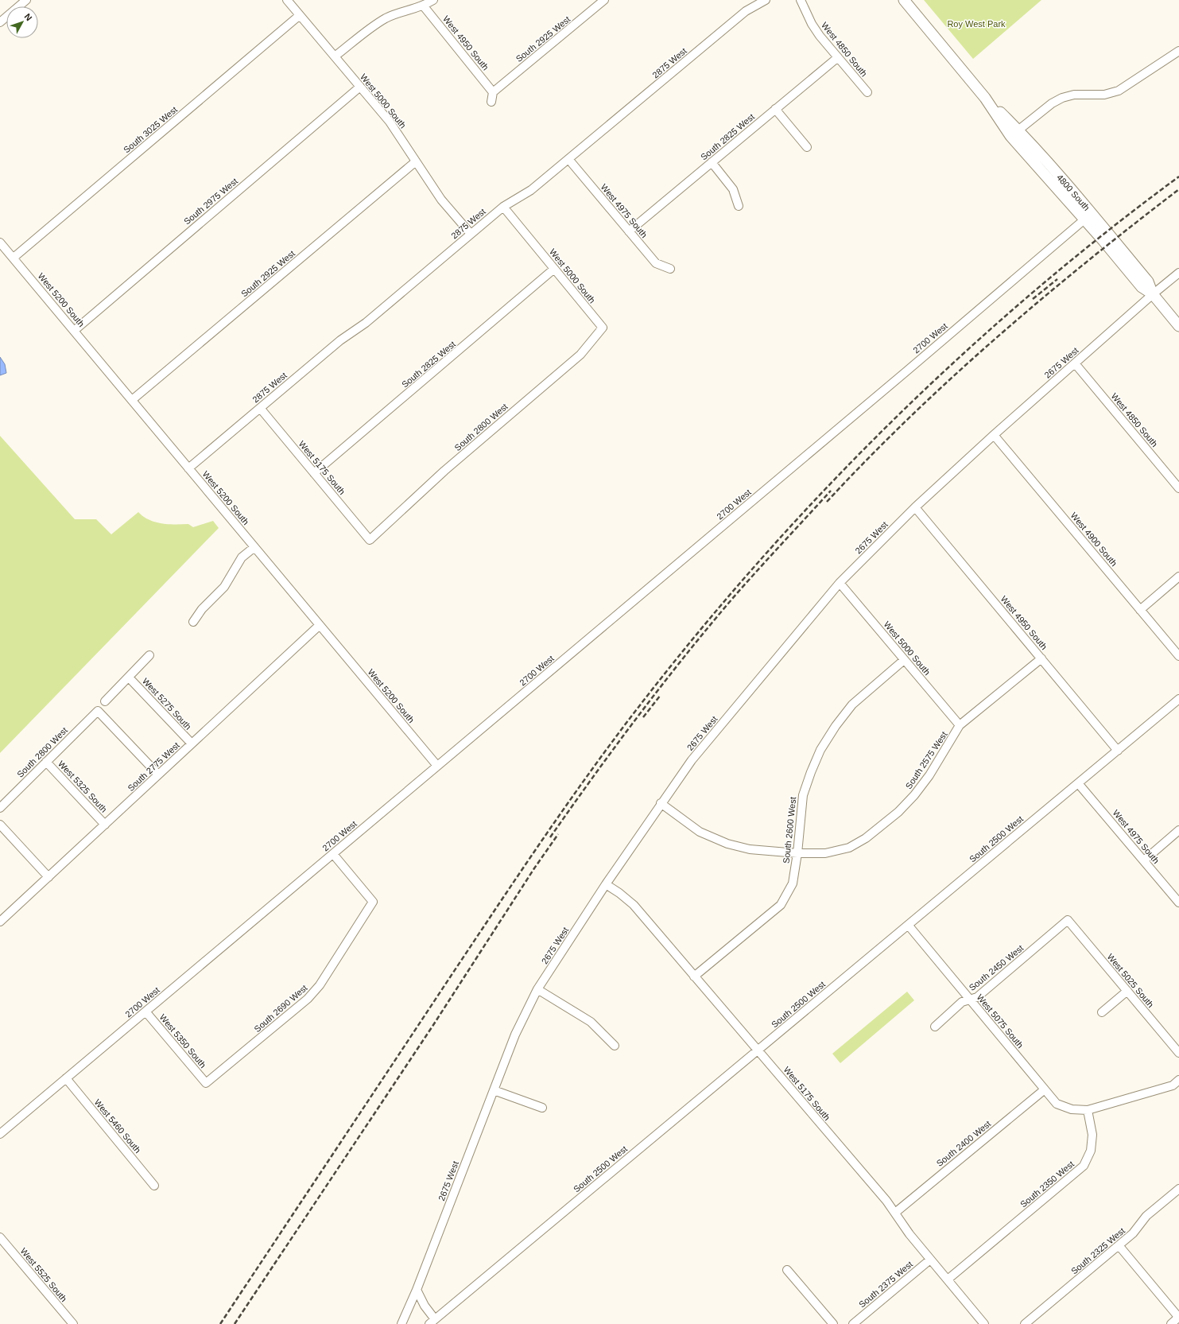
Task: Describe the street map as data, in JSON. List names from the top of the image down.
{
  "streets": {
    "main road": ["4800 South"],
    "street": [
      "South 2925 West",
      "West 4950 South",
      "West 4850 South",
      "2875 West",
      "West 5000 South",
      "South 3025 West",
      "South 2825 West",
      "South 2975 West",
      "West 4975 South",
      "West 5200 South",
      "2700 West",
      "2675 West",
      "South 2800 West",
      "West 5175 South",
      "West 4900 South",
      "West 5275 South",
      "South 2575 West",
      "South 2775 West",
      "West 5325 South",
      "South 2600 West",
      "South 2500 West",
      "South 2450 West",
      "West 5025 South",
      "South 2690 West",
      "West 5075 South",
      "West 5350 South",
      "West 5460 South",
      "South 2400 West",
      "South 2350 West",
      "South 2325 West",
      "West 5525 South",
      "South 2375 West"
    ]
  },
  "crossings": [
    ["South 2925 West", "West 4950 South"],
    ["South 2925 West", "West 5000 South"],
    ["South 2925 West", "West 5200 South"],
    ["West 4950 South", "2675 West"],
    ["West 4950 South", "South 2575 West"],
    ["West 4950 South", "South 2500 West"],
    ["West 4850 South", "South 2825 West"],
    ["West 4850 South", "2675 West"],
    ["2875 West", "West 5000 South"],
    ["2875 West", "West 4975 South"],
    ["2875 West", "West 5200 South"],
    ["2875 West", "West 5175 South"],
    ["West 5000 South", "South 3025 West"],
    ["West 5000 South", "South 2825 West"],
    ["West 5000 South", "South 2975 West"],
    ["West 5000 South", "2675 West"],
    ["West 5000 South", "South 2800 West"],
    ["West 5000 South", "South 2575 West"],
    ["West 5000 South", "South 2600 West"],
    ["South 3025 West", "West 5200 South"],
    ["South 2825 West", "West 4975 South"],
    ["South 2825 West", "West 5175 South"],
    ["4800 South", "2700 West"],
    ["4800 South", "2675 West"],
    ["South 2975 West", "West 5200 South"],
    ["West 4975 South", "South 2500 West"],
    ["West 5200 South", "2700 West"],
    ["West 5200 South", "South 2775 West"],
    ["2700 West", "South 2690 West"],
    ["2700 West", "West 5350 South"],
    ["2700 West", "West 5460 South"],
    ["2675 West", "West 5175 South"],
    ["2675 West", "West 4900 South"],
    ["2675 West", "South 2575 West"],
    ["South 2800 West", "West 5175 South"],
    ["South 2800 West", "South 2775 West"],
    ["South 2800 West", "West 5325 South"],
    ["West 5175 South", "South 2600 West"],
    ["West 5175 South", "South 2500 West"],
    ["West 5175 South", "South 2400 West"],
    ["West 5175 South", "South 2350 West"],
    ["West 5175 South", "South 2375 West"],
    ["West 5275 South", "South 2775 West"],
    ["South 2575 West", "South 2600 West"],
    ["South 2775 West", "West 5325 South"],
    ["South 2500 West", "West 5075 South"],
    ["South 2450 West", "West 5025 South"],
    ["South 2450 West", "West 5075 South"],
    ["South 2690 West", "West 5350 South"],
    ["West 5075 South", "South 2400 West"],
    ["West 5075 South", "South 2350 West"]
  ],
  "parks": ["Roy West Park"],
  "north": "top right"
}
